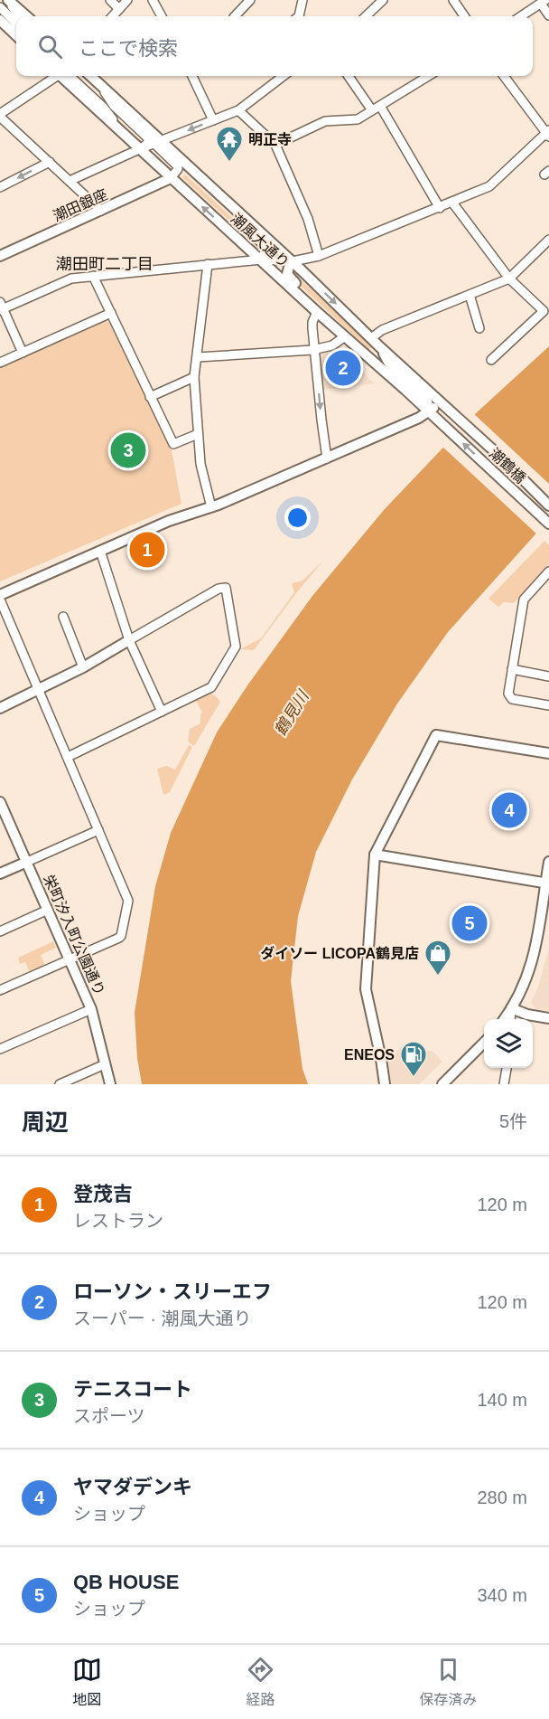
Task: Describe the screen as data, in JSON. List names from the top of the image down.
{
  "streets": {
    "street": [
      "潮田銀座",
      "潮風大通り",
      "潮鶴橋",
      "栄町汐入町公園通り"
    ]
  },
  "crossings": [
    ["潮田銀座", "潮風大通り"],
    ["潮風大通り", "潮鶴橋"]
  ],
  "districts": ["潮田町二丁目"],
  "water": ["鶴見川"],
  "places": {
    "temple": ["明正寺"],
    "shop": ["ダイソー LICOPA鶴見店"],
    "fuel station": ["ENEOS"]
  },
  "page": {
    "search": "ここで検索",
    "pins": [
      "2",
      "3",
      "1",
      "4",
      "5"
    ],
    "heading": ["周辺", "5件"],
    "list": [
      {
        "mark": "1",
        "name": "登茂吉",
        "note": "レストラン",
        "value": "120 m"
      },
      {
        "mark": "2",
        "name": "ローソン・スリーエフ",
        "note": "スーパー · 潮風大通り",
        "value": "120 m"
      },
      {
        "mark": "3",
        "name": "テニスコート",
        "note": "スポーツ",
        "value": "140 m"
      },
      {
        "mark": "4",
        "name": "ヤマダデンキ",
        "note": "ショップ",
        "value": "280 m"
      },
      {
        "mark": "5",
        "name": "QB HOUSE",
        "note": "ショップ",
        "value": "340 m"
      }
    ],
    "nav": ["地図", "経路", "保存済み"]
  }
}
